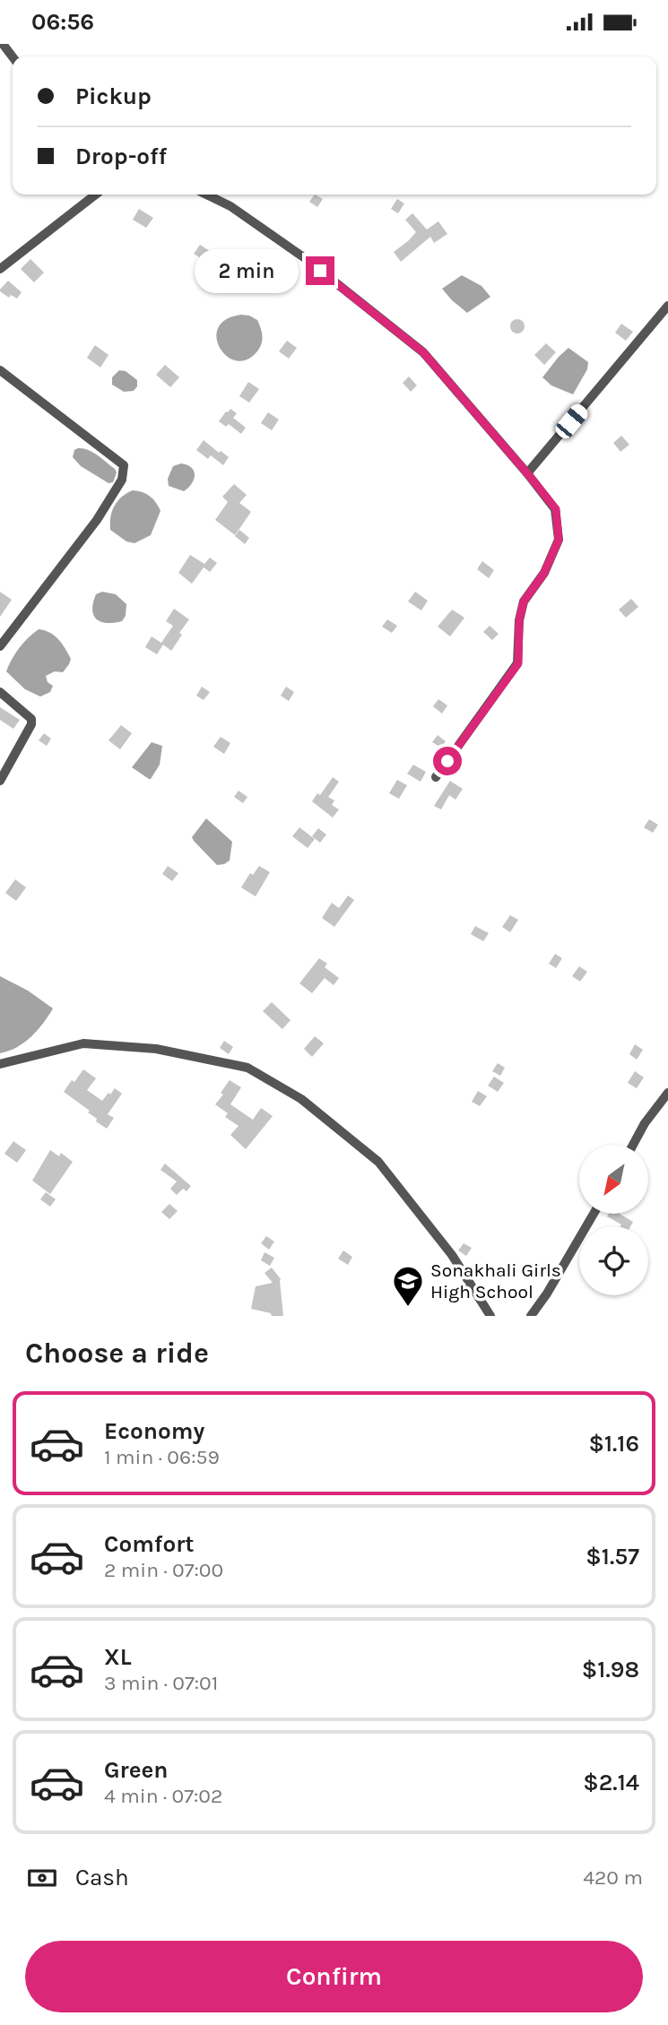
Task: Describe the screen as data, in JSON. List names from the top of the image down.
{
  "places": {
    "school or university": ["Sonakhali Girls High School"]
  },
  "north": "bottom left",
  "page": {
    "status": "06:56",
    "banner": ["Pickup", "Drop-off"],
    "bubble": "2 min",
    "heading": "Choose a ride",
    "list": [
      {
        "name": "Economy",
        "note": "1 min · 06:59",
        "value": "$1.16"
      },
      {
        "name": "Comfort",
        "note": "2 min · 07:00",
        "value": "$1.57"
      },
      {
        "name": "XL",
        "note": "3 min · 07:01",
        "value": "$1.98"
      },
      {
        "name": "Green",
        "note": "4 min · 07:02",
        "value": "$2.14"
      }
    ],
    "pay": ["Cash", "420 m"],
    "buttons": "Confirm"
  }
}
